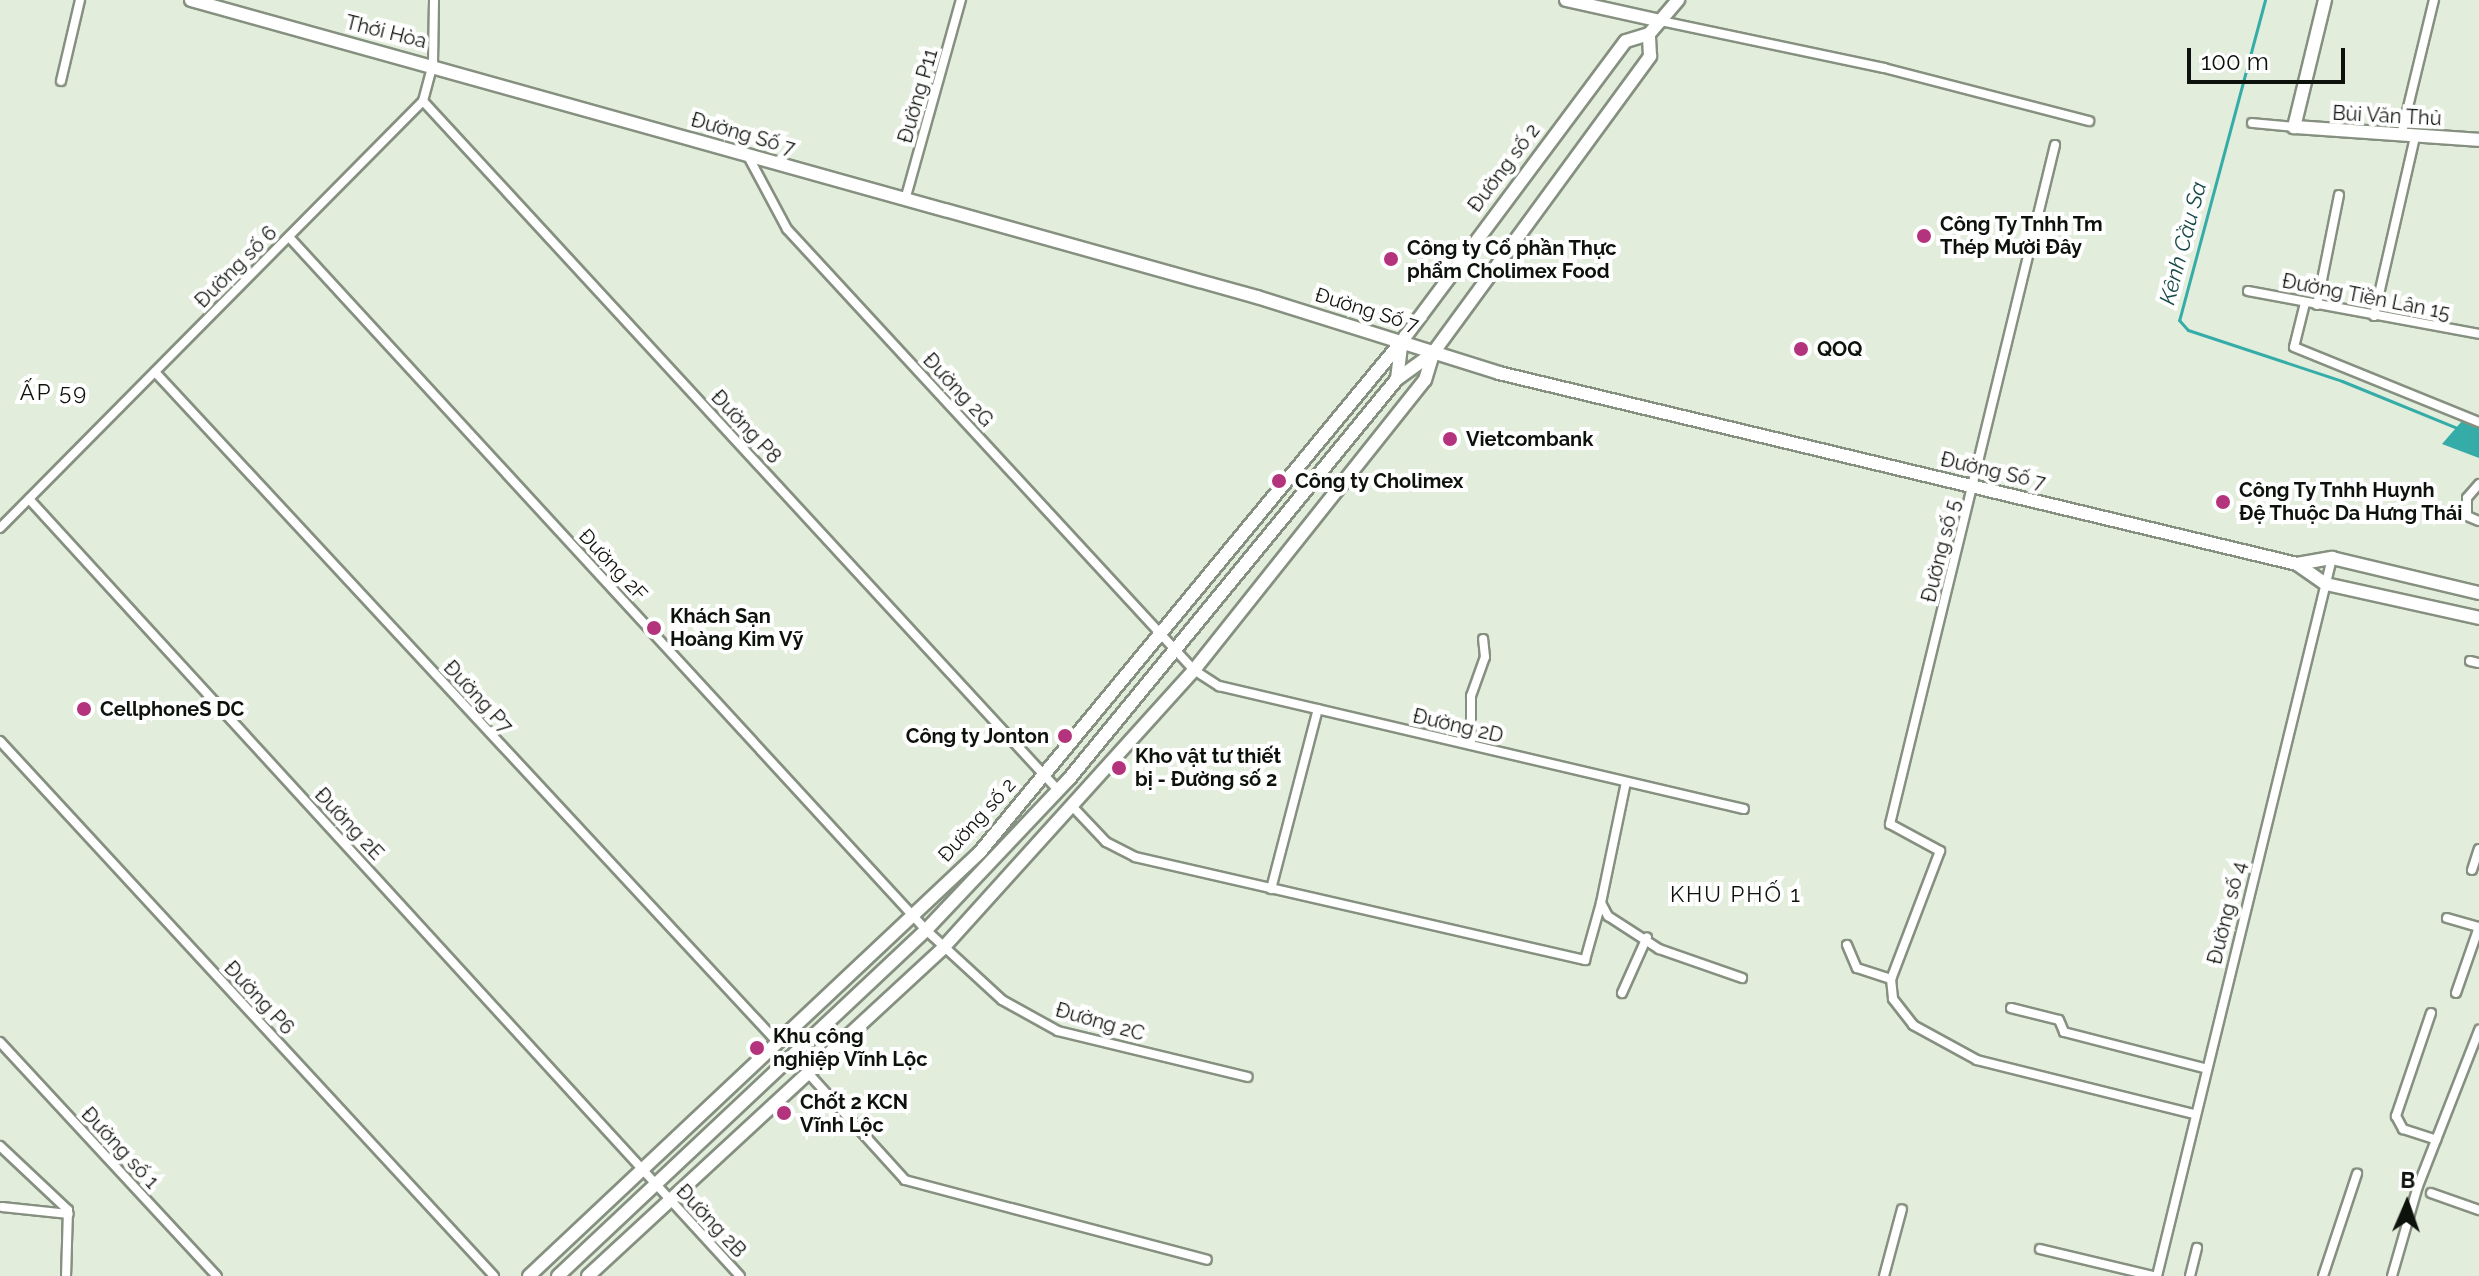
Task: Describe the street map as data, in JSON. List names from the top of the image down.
{
  "streets": {
    "main road": [
      "Thới Hòa",
      "Bùi Văn Thủ",
      "Đường Số 7",
      "Đường số 2"
    ],
    "street": [
      "Đường P11",
      "Đường số 6",
      "Đường Tiền Lân 15",
      "Đường 2G",
      "Đường P8",
      "Đường số 5",
      "Đường 2F",
      "Đường P7",
      "Đường 2D",
      "Đường 2E",
      "Đường số 4",
      "Đường P6",
      "Đường 2C",
      "Đường số 1",
      "Đường 2B"
    ]
  },
  "crossings": [
    ["Thới Hòa", "Đường Số 7"],
    ["Thới Hòa", "Đường số 6"],
    ["Đường P11", "Đường Số 7"],
    ["Đường Số 7", "Đường số 2"],
    ["Đường Số 7", "Đường số 6"],
    ["Đường Số 7", "Đường 2G"],
    ["Đường Số 7", "Đường số 5"],
    ["Đường Số 7", "Đường số 4"],
    ["Đường số 2", "Đường 2G"],
    ["Đường số 2", "Đường P8"],
    ["Đường số 2", "Đường 2F"],
    ["Đường số 2", "Đường P7"],
    ["Đường số 2", "Đường 2D"],
    ["Đường số 2", "Đường 2E"],
    ["Đường số 2", "Đường 2C"],
    ["Đường số 2", "Đường 2B"],
    ["Đường số 6", "Đường P8"],
    ["Đường số 6", "Đường 2F"],
    ["Đường số 6", "Đường P7"],
    ["Đường số 6", "Đường 2E"],
    ["Đường 2G", "Đường 2D"],
    ["Đường 2F", "Đường 2C"],
    ["Đường 2E", "Đường 2B"]
  ],
  "districts": ["ẤP 59", "KHU PHỐ 1"],
  "water": ["Kênh Cầu Sa"],
  "places": [
    "Công Ty Tnhh Tm Thép Mười Đây",
    "Công ty Cổ phần Thực phẩm Cholimex Food",
    "QOQ",
    "Vietcombank",
    "Công ty Cholimex",
    "Công Ty Tnhh Huynh Đệ Thuộc Da Hưng Thái",
    "Khách Sạn Hoàng Kim Vỹ",
    "CellphoneS DC",
    "Công ty Jonton",
    "Kho vật tư thiết bị - Đường số 2",
    "Khu công nghiệp Vĩnh Lộc",
    "Chốt 2 KCN Vĩnh Lộc"
  ],
  "scale_bar": "100 m",
  "north": "top"
}
